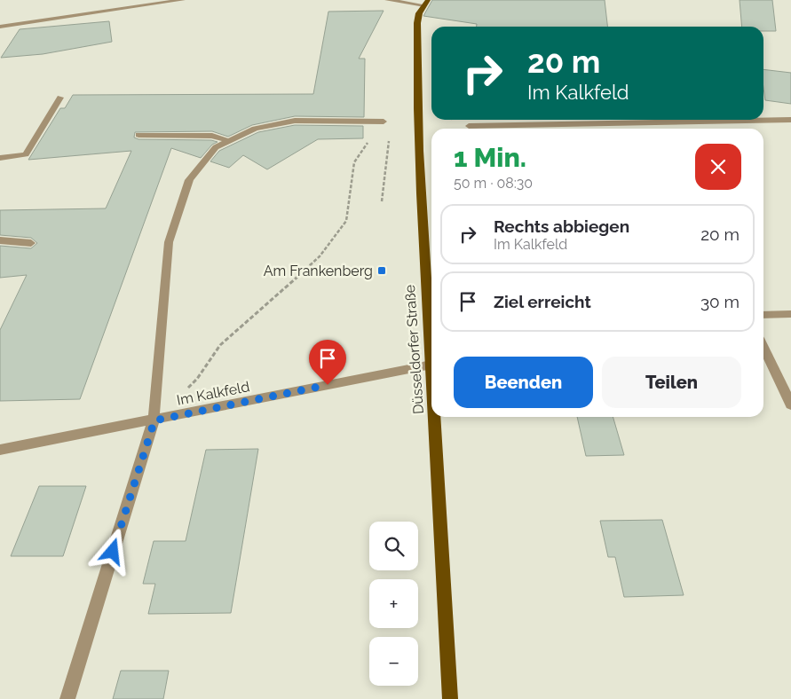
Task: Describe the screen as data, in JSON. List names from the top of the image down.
{
  "streets": {
    "main road": ["Düsseldorfer Straße"],
    "street": ["Im Kalkfeld"]
  },
  "places": {
    "transit": ["Am Frankenberg"]
  },
  "page": {
    "turn": ["20 m", "Im Kalkfeld"],
    "heading": ["1 Min.", "50 m · 08:30"],
    "list": [
      {
        "name": "Rechts abbiegen",
        "note": "Im Kalkfeld",
        "value": "20 m"
      },
      {
        "name": "Ziel erreicht",
        "value": "30 m"
      }
    ],
    "buttons": ["Beenden", "Teilen"],
    "map_buttons": ["+", "−"]
  }
}
